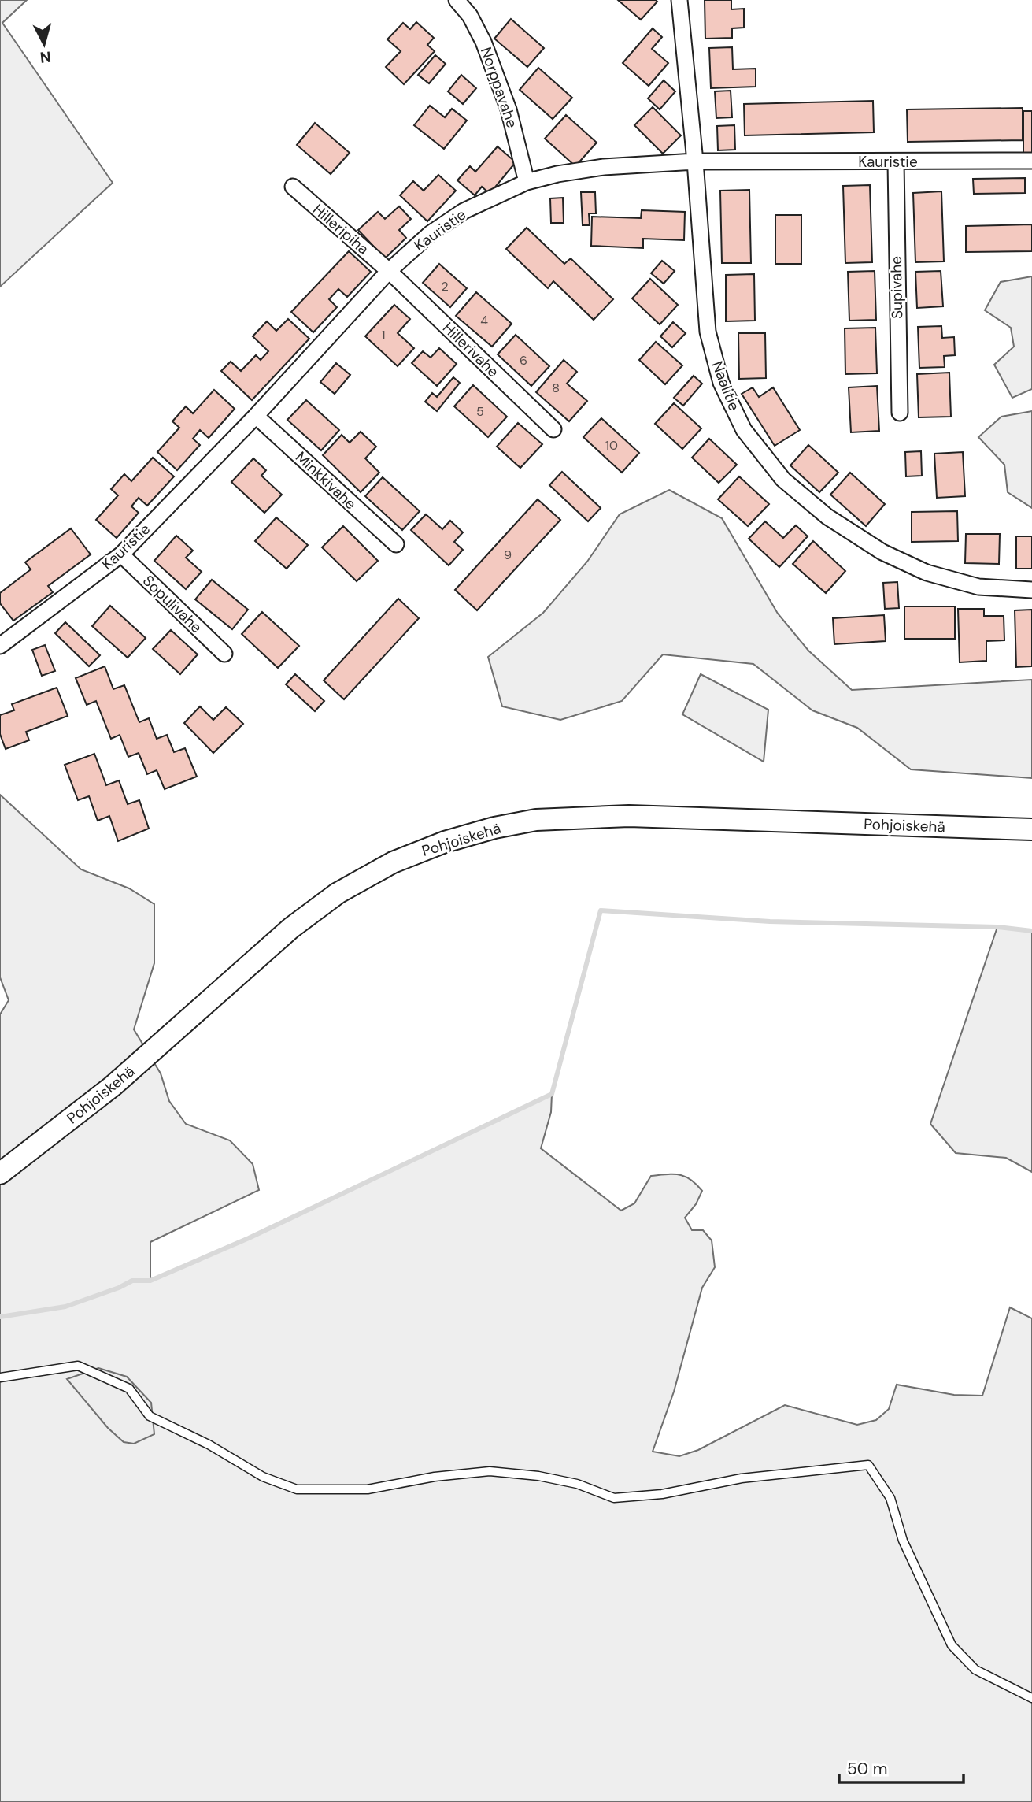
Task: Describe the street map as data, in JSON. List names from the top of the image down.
{
  "streets": {
    "main road": ["Pohjoiskehä"],
    "street": [
      "Norppavahe",
      "Kauristie",
      "Hilleripiha",
      "Supivahe",
      "Hillerivahe",
      "Naalitie",
      "Minkkivahe",
      "Sopulivahe"
    ]
  },
  "crossings": [
    ["Norppavahe", "Kauristie"],
    ["Kauristie", "Hilleripiha"],
    ["Kauristie", "Supivahe"],
    ["Kauristie", "Hillerivahe"],
    ["Kauristie", "Naalitie"],
    ["Kauristie", "Minkkivahe"],
    ["Kauristie", "Sopulivahe"],
    ["Hilleripiha", "Hillerivahe"]
  ],
  "house_numbers": [
    "2",
    "4",
    "1",
    "6",
    "8",
    "5",
    "10",
    "9"
  ],
  "scale_bar": "50 m",
  "north": "bottom"
}
